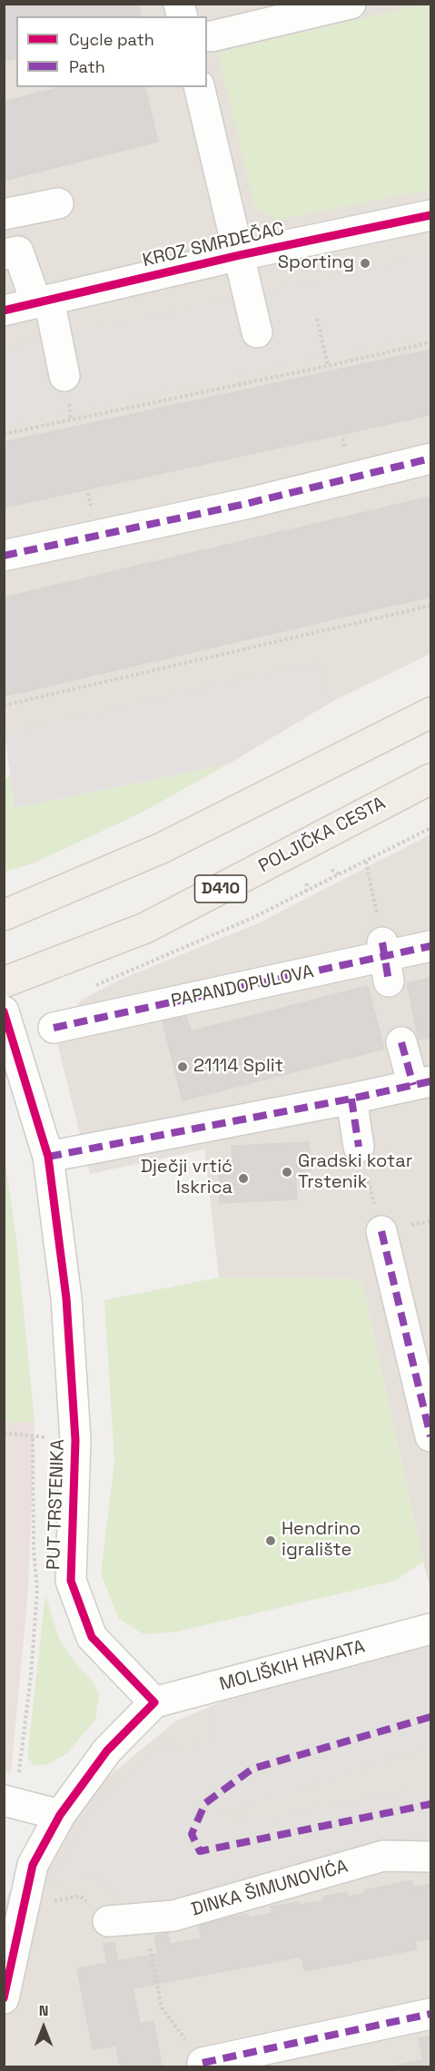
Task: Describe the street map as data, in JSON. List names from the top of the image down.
{
  "streets": {
    "main road": ["POLJIČKA CESTA", "D410"],
    "street": [
      "KROZ SMRDEČAC",
      "PAPANDOPULOVA",
      "PUT TRSTENIKA",
      "MOLIŠKIH HRVATA",
      "DINKA ŠIMUNOVIĆA"
    ]
  },
  "crossings": [
    ["PUT TRSTENIKA", "MOLIŠKIH HRVATA"]
  ],
  "places": [
    "Sporting",
    "21114 Split",
    "Gradski kotar Trstenik",
    "Dječji vrtić Iskrica",
    "Hendrino igralište"
  ],
  "legend": ["Cycle path", "Path"],
  "north": "top"
}
